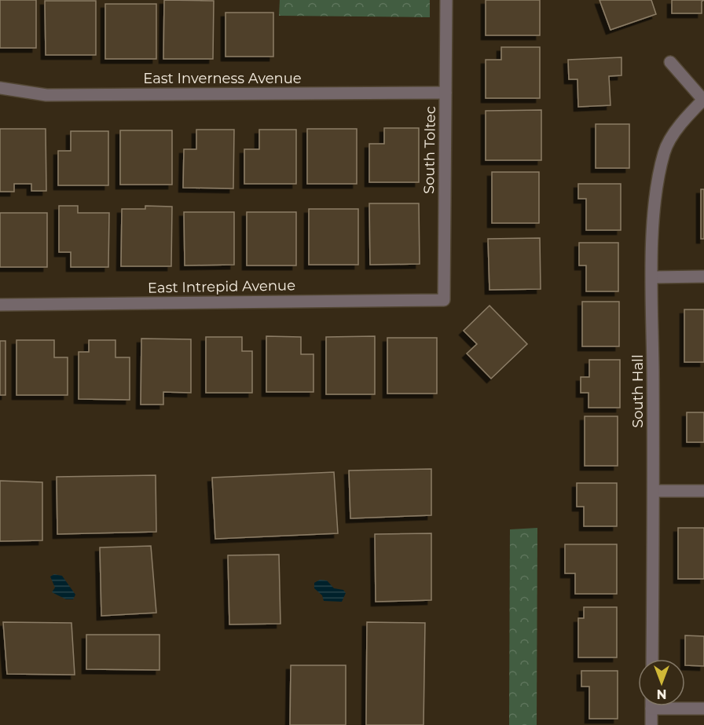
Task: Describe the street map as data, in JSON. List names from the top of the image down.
{
  "streets": {
    "street": [
      "East Inverness Avenue",
      "South Toltec",
      "East Intrepid Avenue",
      "South Hall"
    ]
  },
  "crossings": [
    ["East Inverness Avenue", "South Toltec"],
    ["South Toltec", "East Intrepid Avenue"]
  ],
  "north": "bottom"
}
